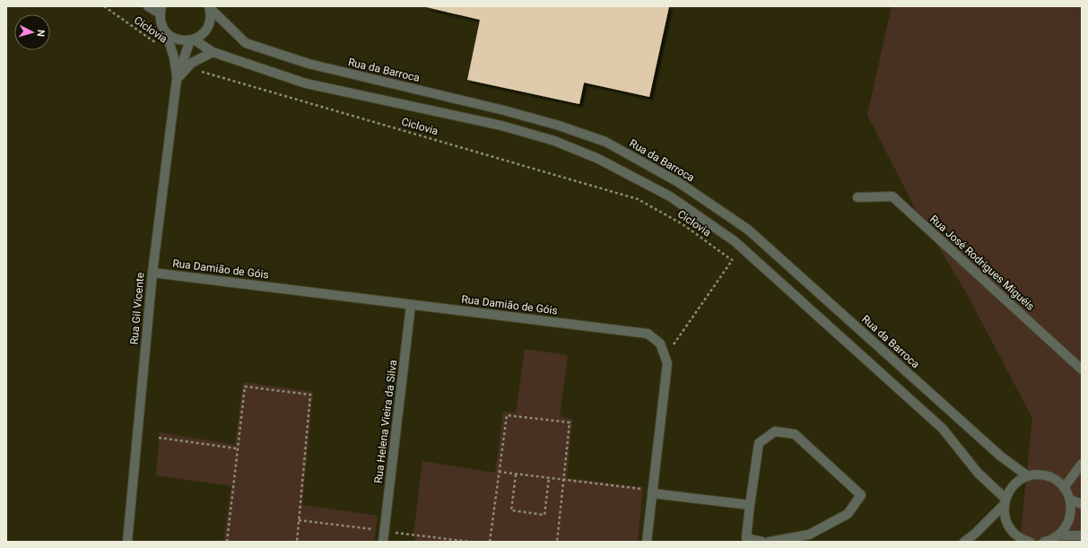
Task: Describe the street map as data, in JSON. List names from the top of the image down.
{
  "streets": {
    "street": [
      "Rua da Barroca",
      "Rua José Rodrigues Miguéis",
      "Rua Damião de Góis",
      "Rua Gil Vicente",
      "Rua Helena Vieira da Silva"
    ],
    "path": ["Ciclovia"]
  },
  "crossings": [
    ["Rua Damião de Góis", "Rua Gil Vicente"],
    ["Rua Damião de Góis", "Rua Helena Vieira da Silva"]
  ],
  "north": "right"
}
